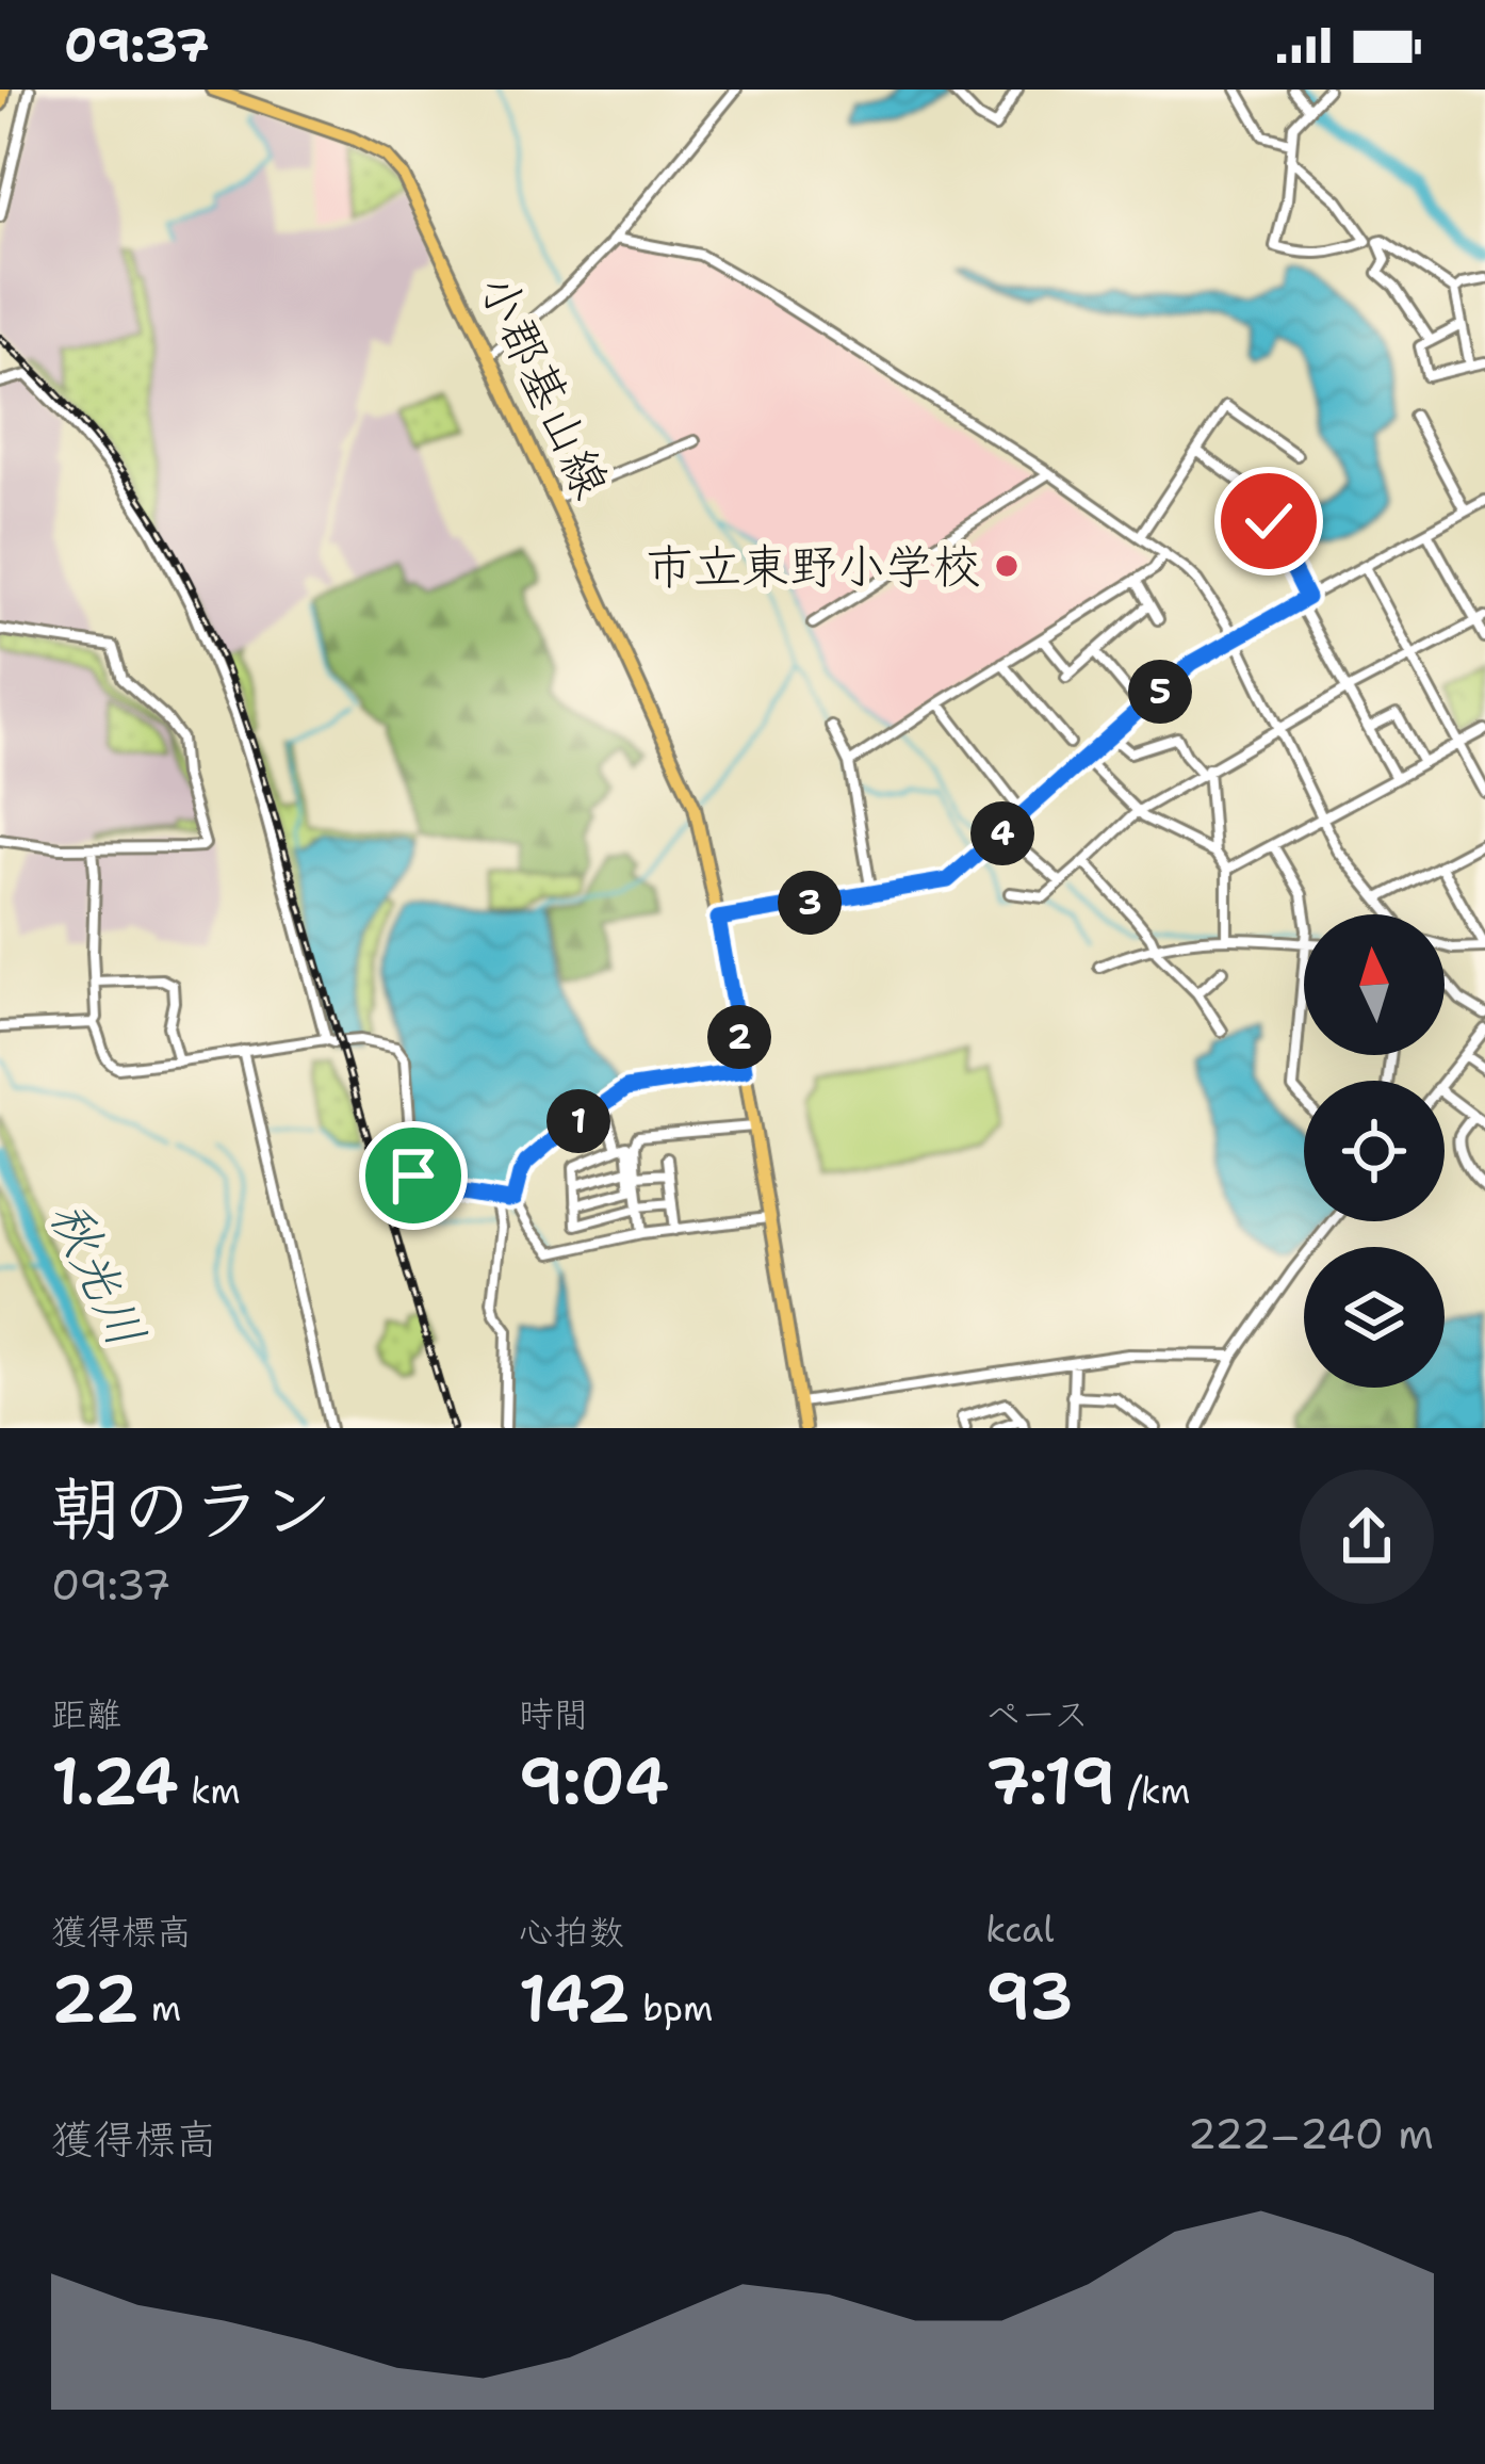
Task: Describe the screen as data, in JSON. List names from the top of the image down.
{
  "streets": {
    "main road": ["小郡基山線"]
  },
  "water": ["秋光川"],
  "places": ["市立東野小学校"],
  "north": "top",
  "page": {
    "status": "09:37",
    "pins": [
      "5",
      "4",
      "3",
      "2",
      "1"
    ],
    "heading": ["朝のラン", "09:37"],
    "stats": [
      ["距離", "1.24 km"],
      ["時間", "9:04"],
      ["ペース", "7:19 /km"],
      ["獲得標高", "22 m"],
      ["心拍数", "142 bpm"],
      ["kcal", "93"]
    ],
    "chart": ["獲得標高", "222–240 m"]
  }
}
